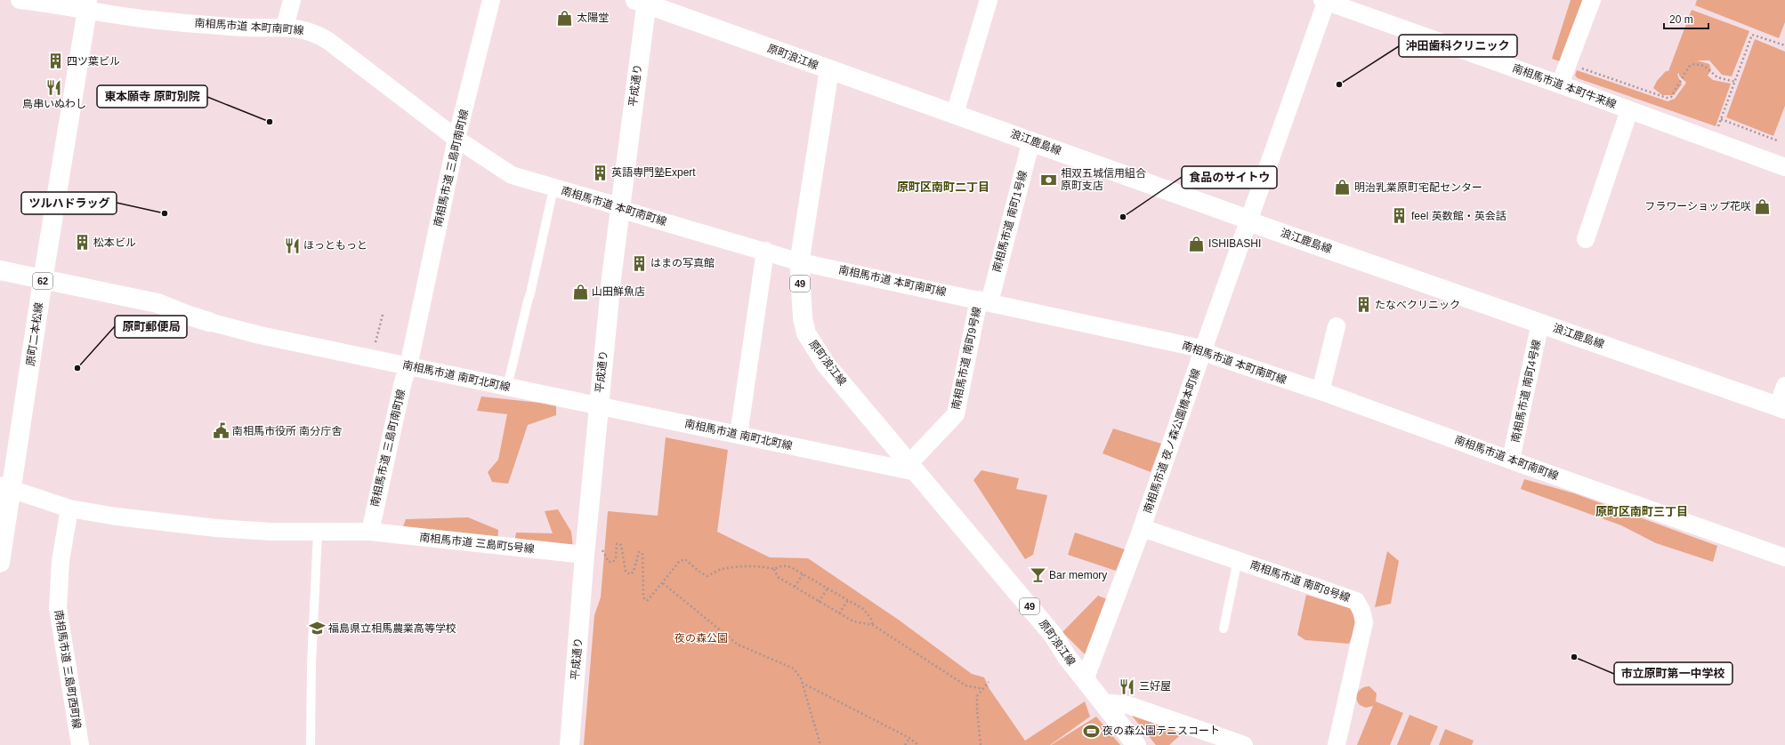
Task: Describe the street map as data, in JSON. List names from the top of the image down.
{
  "streets": {
    "main road": [
      "原町浪江線",
      "平成通り",
      "浪江鹿島線",
      "62",
      "49",
      "原町二本松線",
      "南相馬市道 南町北町線"
    ],
    "street": [
      "南相馬市道 本町南町線",
      "南相馬市道 本町牛来線",
      "南相馬市道 三島町南町線",
      "南相馬市道 南町1号線",
      "南相馬市道 南町9号線",
      "南相馬市道 南町4号線",
      "南相馬市道 夜ノ森公園橋本町線",
      "南相馬市道 三島町5号線",
      "南相馬市道 南町8号線",
      "南相馬市道 三島町西町線"
    ]
  },
  "crossings": [
    ["南相馬市道 本町南町線", "原町浪江線"],
    ["南相馬市道 本町南町線", "平成通り"],
    ["南相馬市道 本町南町線", "南相馬市道 三島町南町線"],
    ["南相馬市道 本町南町線", "南相馬市道 南町1号線"],
    ["南相馬市道 本町南町線", "原町二本松線"],
    ["南相馬市道 本町南町線", "南相馬市道 南町9号線"],
    ["南相馬市道 本町南町線", "南相馬市道 南町4号線"],
    ["南相馬市道 本町南町線", "南相馬市道 夜ノ森公園橋本町線"],
    ["原町浪江線", "平成通り"],
    ["原町浪江線", "浪江鹿島線"],
    ["原町浪江線", "南相馬市道 南町9号線"],
    ["原町浪江線", "南相馬市道 南町北町線"],
    ["原町浪江線", "南相馬市道 夜ノ森公園橋本町線"],
    ["平成通り", "南相馬市道 南町北町線"],
    ["平成通り", "南相馬市道 三島町5号線"],
    ["南相馬市道 本町牛来線", "南相馬市道 夜ノ森公園橋本町線"],
    ["浪江鹿島線", "南相馬市道 南町1号線"],
    ["浪江鹿島線", "南相馬市道 南町4号線"],
    ["浪江鹿島線", "南相馬市道 夜ノ森公園橋本町線"],
    ["南相馬市道 三島町南町線", "南相馬市道 南町北町線"],
    ["南相馬市道 三島町南町線", "南相馬市道 三島町5号線"],
    ["南相馬市道 南町1号線", "南相馬市道 南町9号線"],
    ["原町二本松線", "南相馬市道 南町北町線"],
    ["南相馬市道 南町9号線", "南相馬市道 南町北町線"],
    ["南相馬市道 夜ノ森公園橋本町線", "南相馬市道 南町8号線"]
  ],
  "districts": ["原町区南町二丁目", "原町区南町三丁目"],
  "parks": ["夜の森公園"],
  "places": {
    "shop": [
      "太陽堂",
      "明治乳業原町宅配センター",
      "フラワーショップ花咲",
      "ISHIBASHI",
      "山田鮮魚店"
    ],
    "building": [
      "四ツ葉ビル",
      "英語専門塾Expert",
      "feel 英数館・英会話",
      "松本ビル",
      "はまの写真館",
      "たなべクリニック"
    ],
    "other": [
      "沖田歯科クリニック",
      "東本願寺 原町別院",
      "ツルハドラッグ",
      "食品のサイトウ",
      "原町郵便局",
      "市立原町第一中学校"
    ],
    "restaurant": ["鳥串いぬわし", "ほっともっと", "三好屋"],
    "bank": ["相双五城信用組合 原町支店"],
    "public building": ["南相馬市役所 南分庁舎"],
    "bar": ["Bar memory"],
    "school or university": ["福島県立相馬農業高等学校"],
    "sports": ["夜の森公園テニスコート"]
  },
  "scale_bar": "20 m"
}
